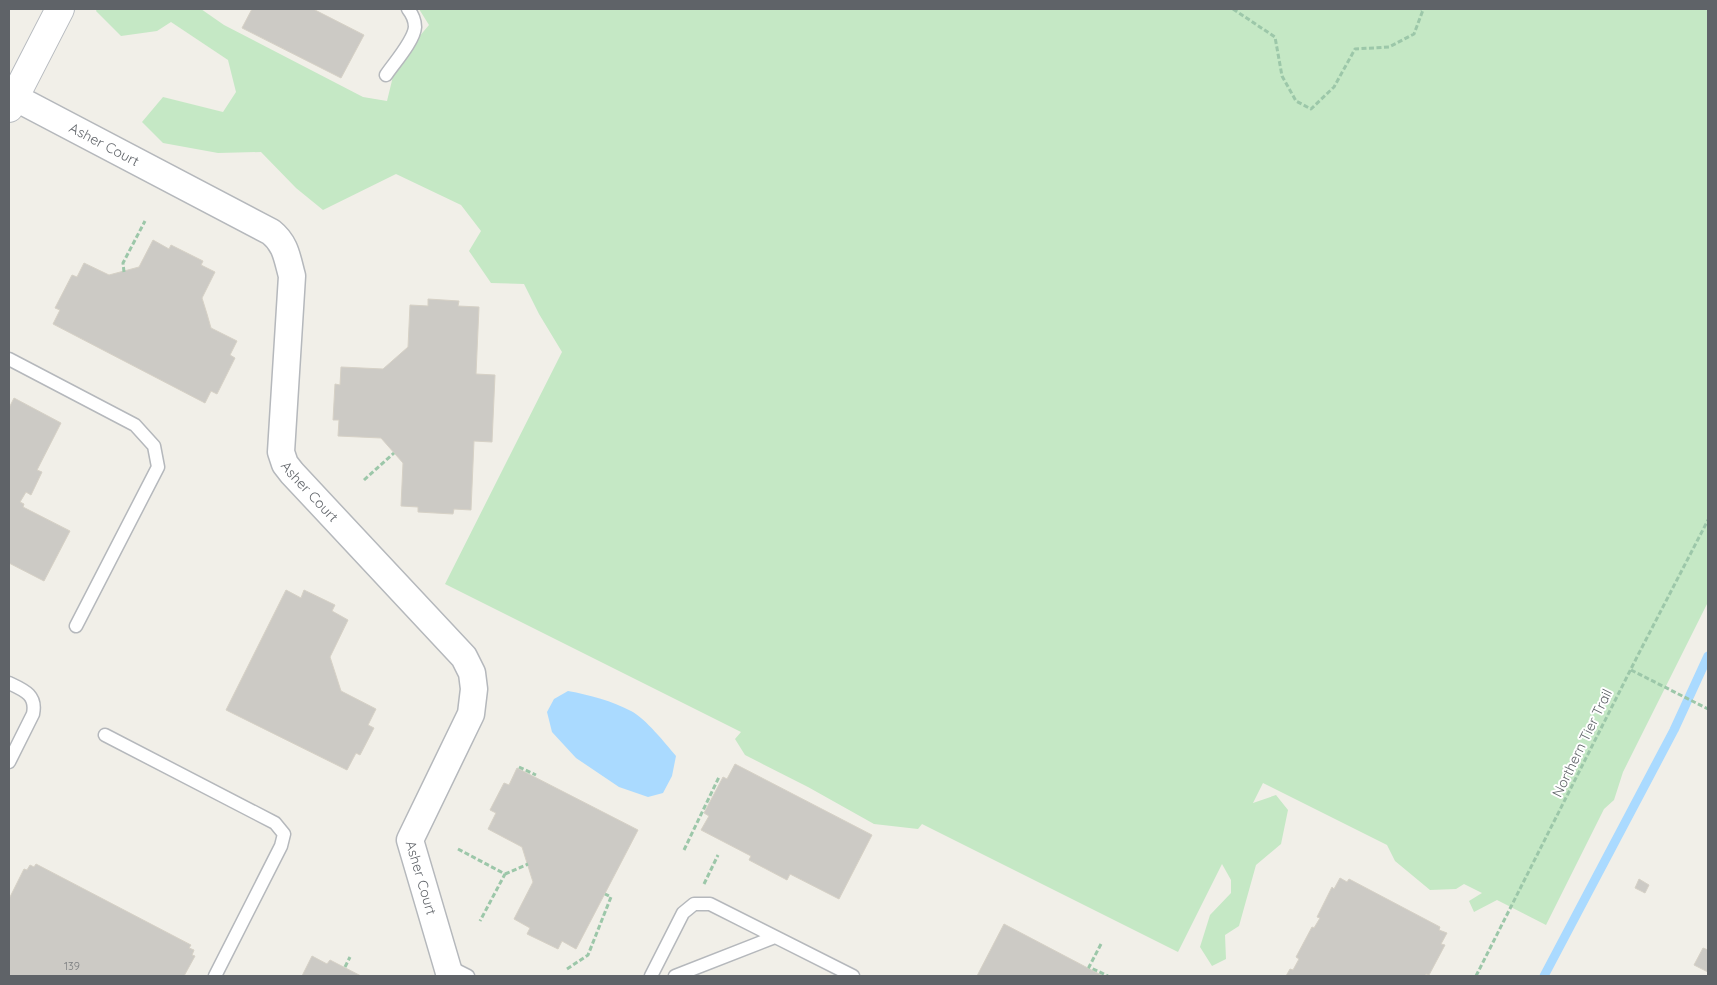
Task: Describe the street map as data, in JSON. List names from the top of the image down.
{
  "streets": {
    "street": ["Asher Court"],
    "path": ["Northern Tier Trail"]
  },
  "house_numbers": ["139"]
}
